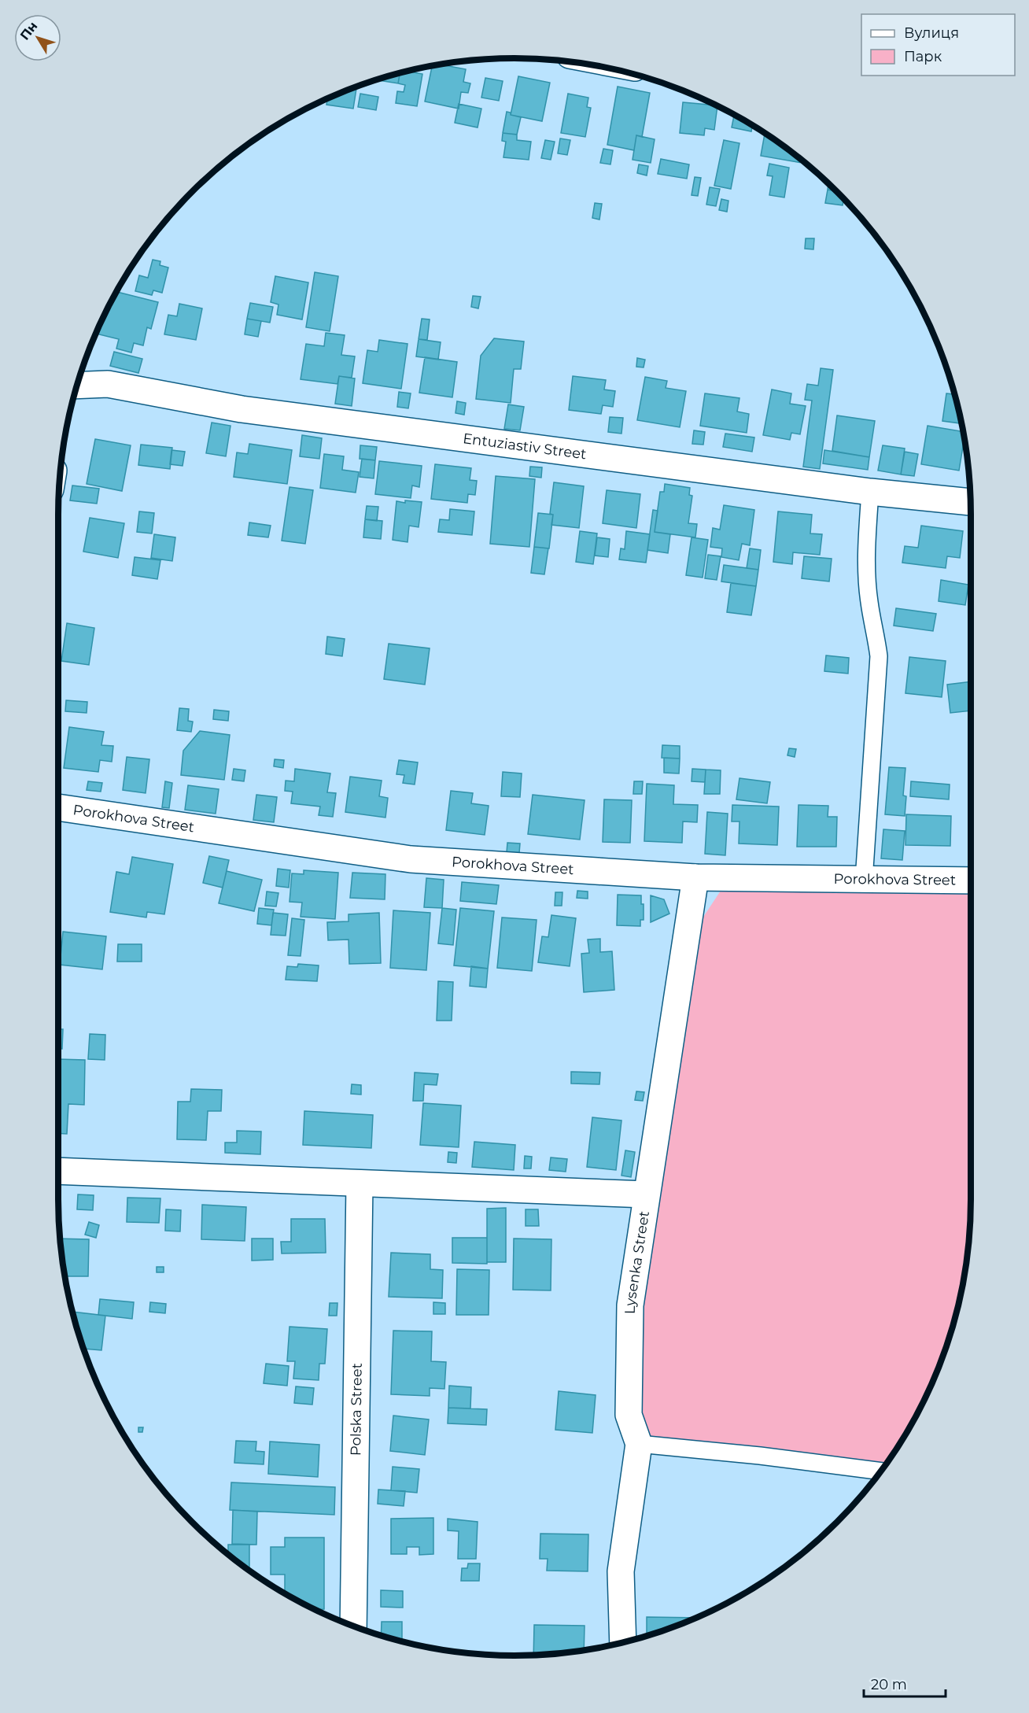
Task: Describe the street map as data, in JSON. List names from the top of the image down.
{
  "streets": {
    "street": [
      "Entuziastiv Street",
      "Porokhova Street",
      "Lysenka Street",
      "Polska Street"
    ]
  },
  "crossings": [
    ["Porokhova Street", "Lysenka Street"]
  ],
  "legend": ["Вулиця", "Парк"],
  "scale_bar": "20 m",
  "north": "top left"
}
